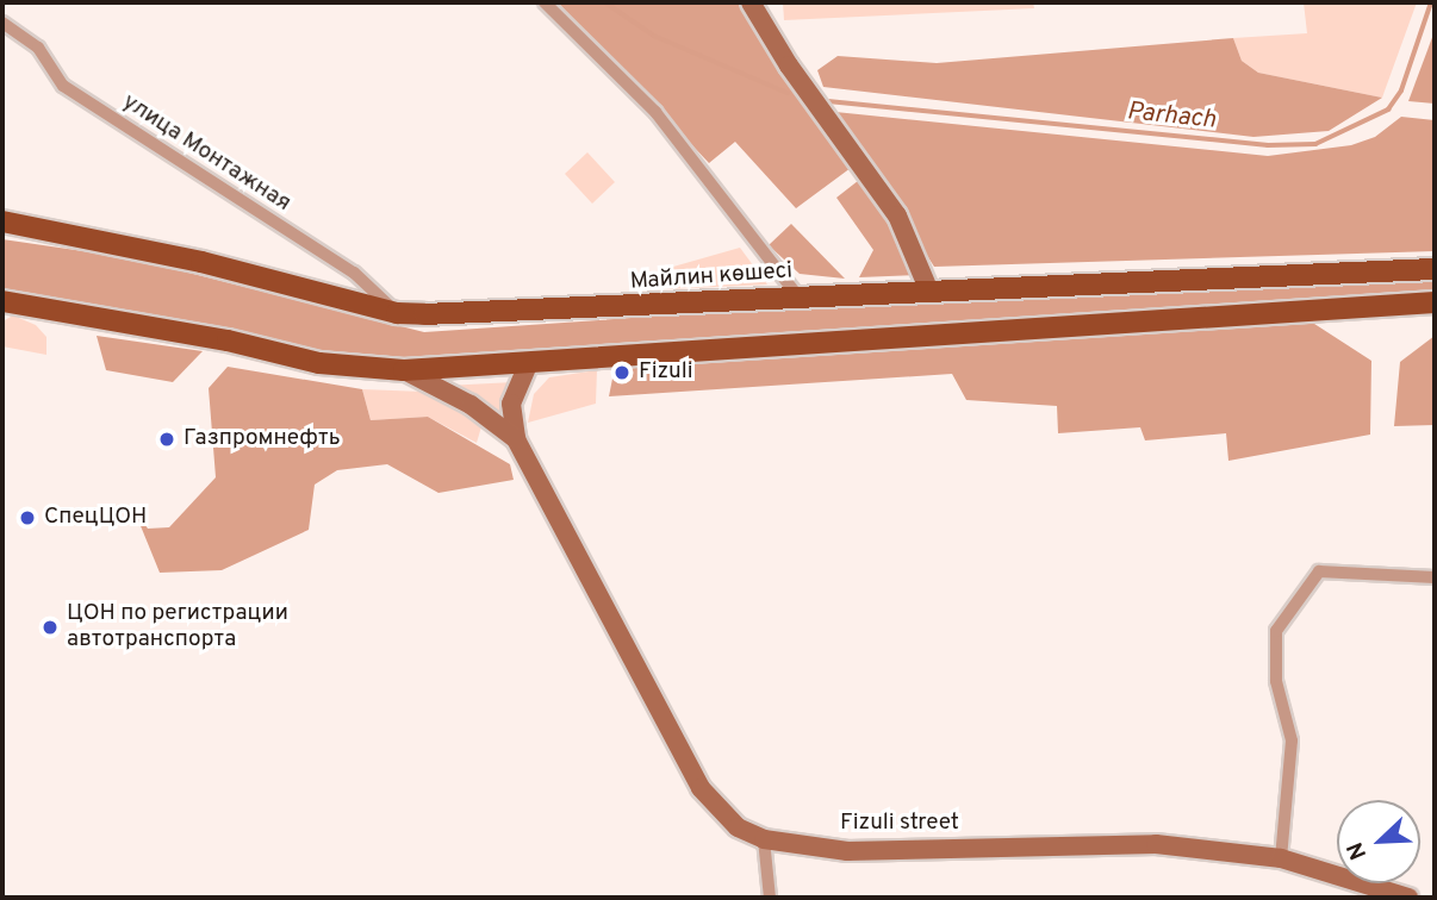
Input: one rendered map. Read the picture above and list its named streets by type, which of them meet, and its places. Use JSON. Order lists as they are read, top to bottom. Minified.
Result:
{"streets":{"main road":["Майлин көшесі"],"street":["улица Монтажная","Fizuli street"]},"crossings":[["улица Монтажная","Майлин көшесі"]],"water":["Parhach"],"places":["Fizuli","Газпромнефть","СпецЦОН","ЦОН по регистрации автотранспорта"],"north":"bottom left"}
